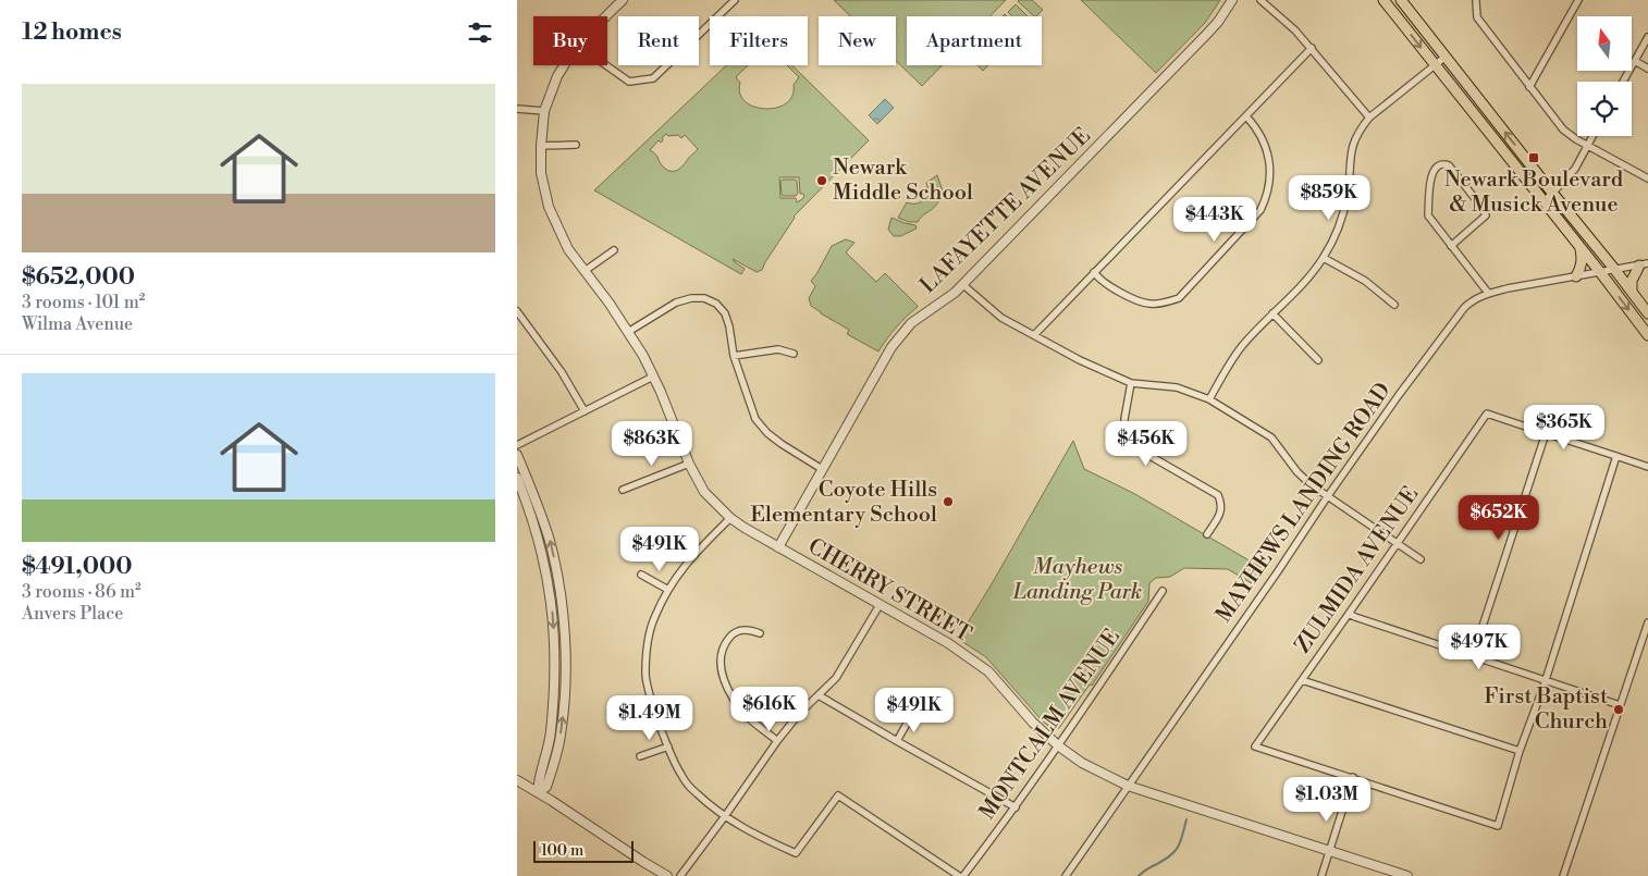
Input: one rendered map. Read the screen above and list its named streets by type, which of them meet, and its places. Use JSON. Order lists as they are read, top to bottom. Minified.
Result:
{"streets":{"street":["LAFAYETTE AVENUE","MAYHEWS LANDING ROAD","ZULMIDA AVENUE","CHERRY STREET","MONTCALM AVENUE"]},"crossings":[["LAFAYETTE AVENUE","CHERRY STREET"],["MAYHEWS LANDING ROAD","CHERRY STREET"],["CHERRY STREET","MONTCALM AVENUE"]],"parks":["Mayhews Landing Park"],"places":{"transit":["Newark Boulevard & Musick Avenue"],"other":["Newark Middle School","Coyote Hills Elementary School","First Baptist Church"]},"scale_bar":"100 m","north":"top","page":{"heading":"12 homes","chip":["Buy","Rent","Filters","New","Apartment"],"list":[{"name":"$652,000","note":"3 rooms · 101 m² · Wilma Avenue"},{"name":"$491,000","note":"3 rooms · 86 m² · Anvers Place"}],"price":["$859K","$443K","$365K","$863K","$456K","$652K","$491K","$497K","$616K","$491K","$1.49M","$1.03M"],"scale":"100 m"}}
